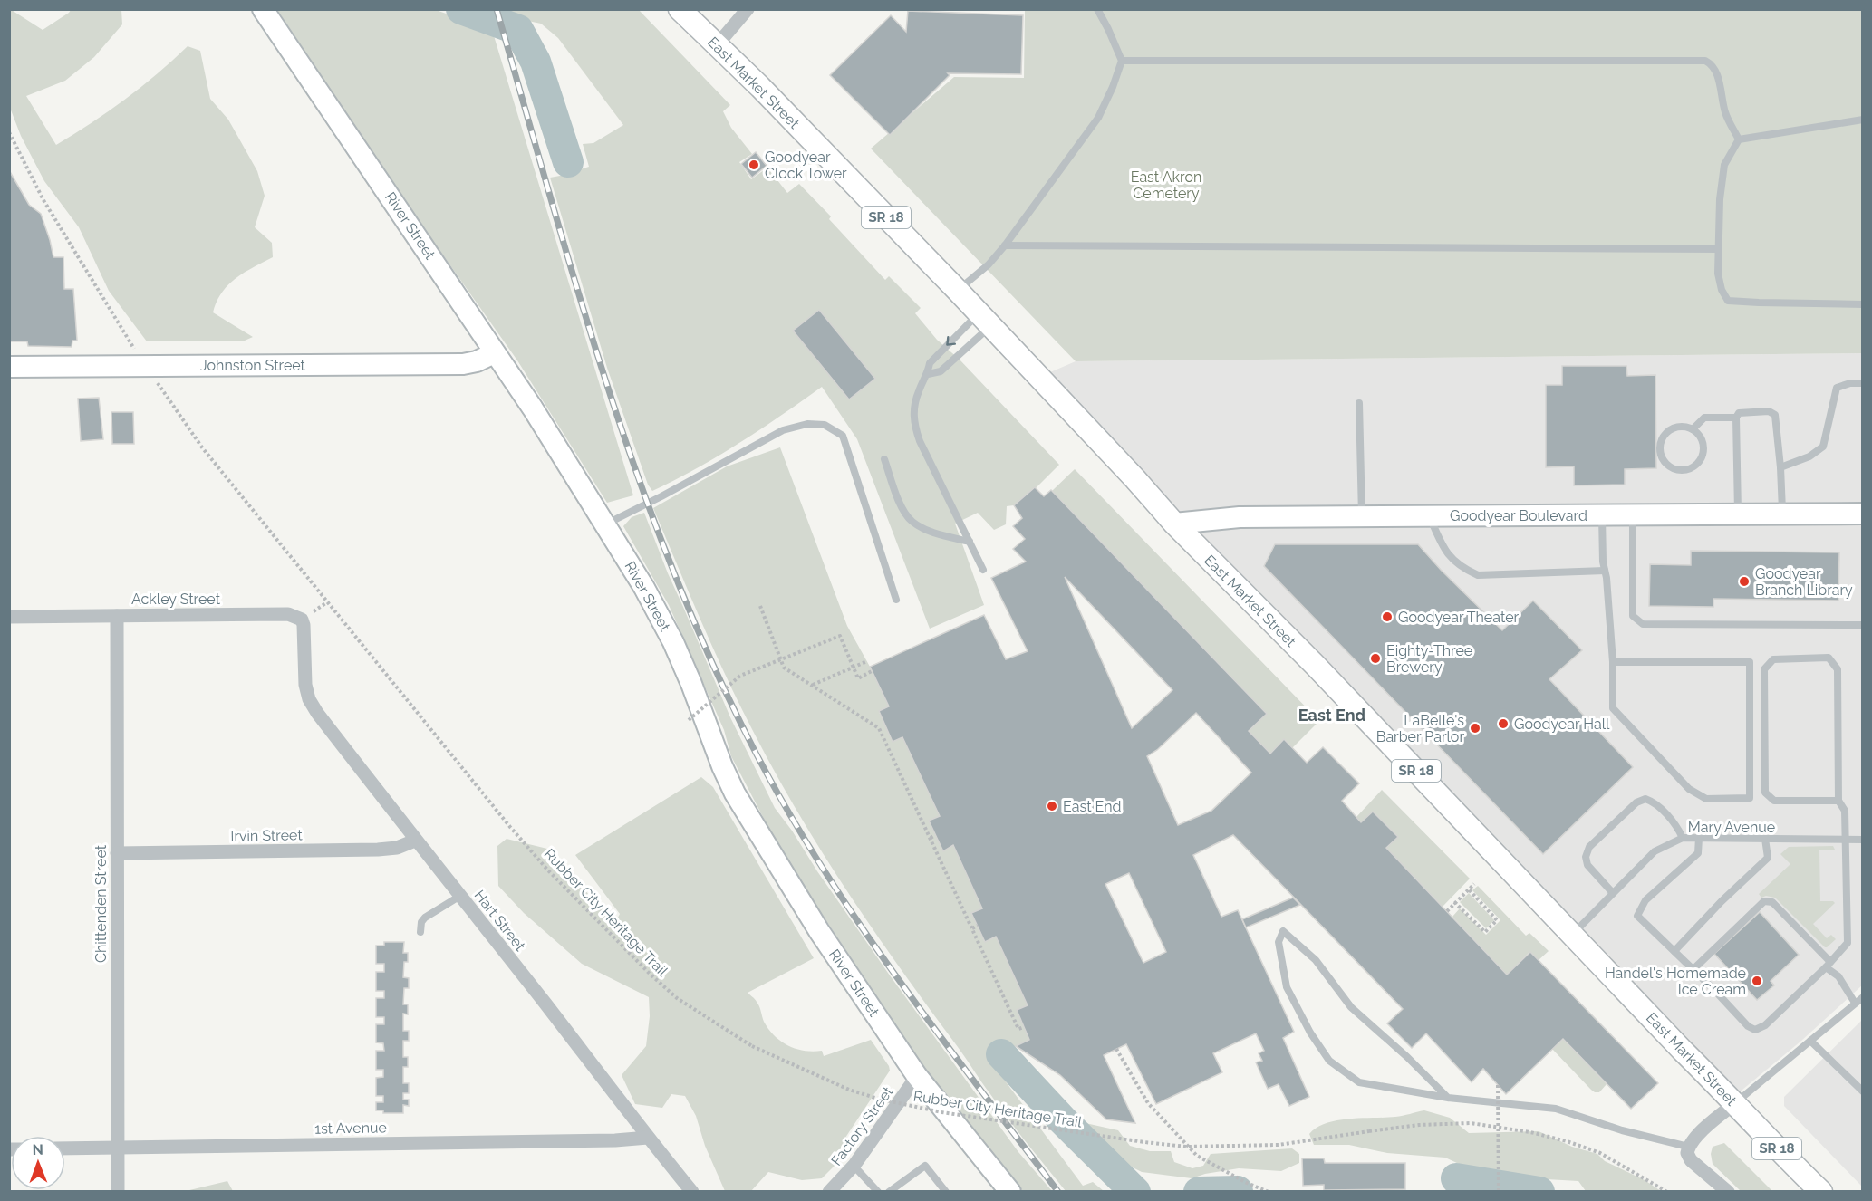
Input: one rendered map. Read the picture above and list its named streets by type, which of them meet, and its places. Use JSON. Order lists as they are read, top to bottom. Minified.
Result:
{"streets":{"main road":["East Market Street","SR 18"],"street":["River Street","Johnston Street","Goodyear Boulevard","Ackley Street","Irvin Street","Chittenden Street","Hart Street","Factory Street","1st Avenue"],"lane":["Mary Avenue"],"path":["Rubber City Heritage Trail"]},"crossings":[["East Market Street","Goodyear Boulevard"],["East Market Street","Mary Avenue"],["River Street","Johnston Street"],["River Street","Factory Street"],["Ackley Street","Chittenden Street"],["Ackley Street","Hart Street"],["Irvin Street","Chittenden Street"],["Irvin Street","Hart Street"],["Chittenden Street","1st Avenue"],["Hart Street","1st Avenue"]],"districts":["East End"],"parks":["East Akron Cemetery"],"places":["Goodyear Clock Tower","Goodyear Branch Library","Goodyear Theater","Eighty-Three Brewery","Goodyear Hall","LaBelle's Barber Parlor","East End","Handel's Homemade Ice Cream"],"north":"top"}
